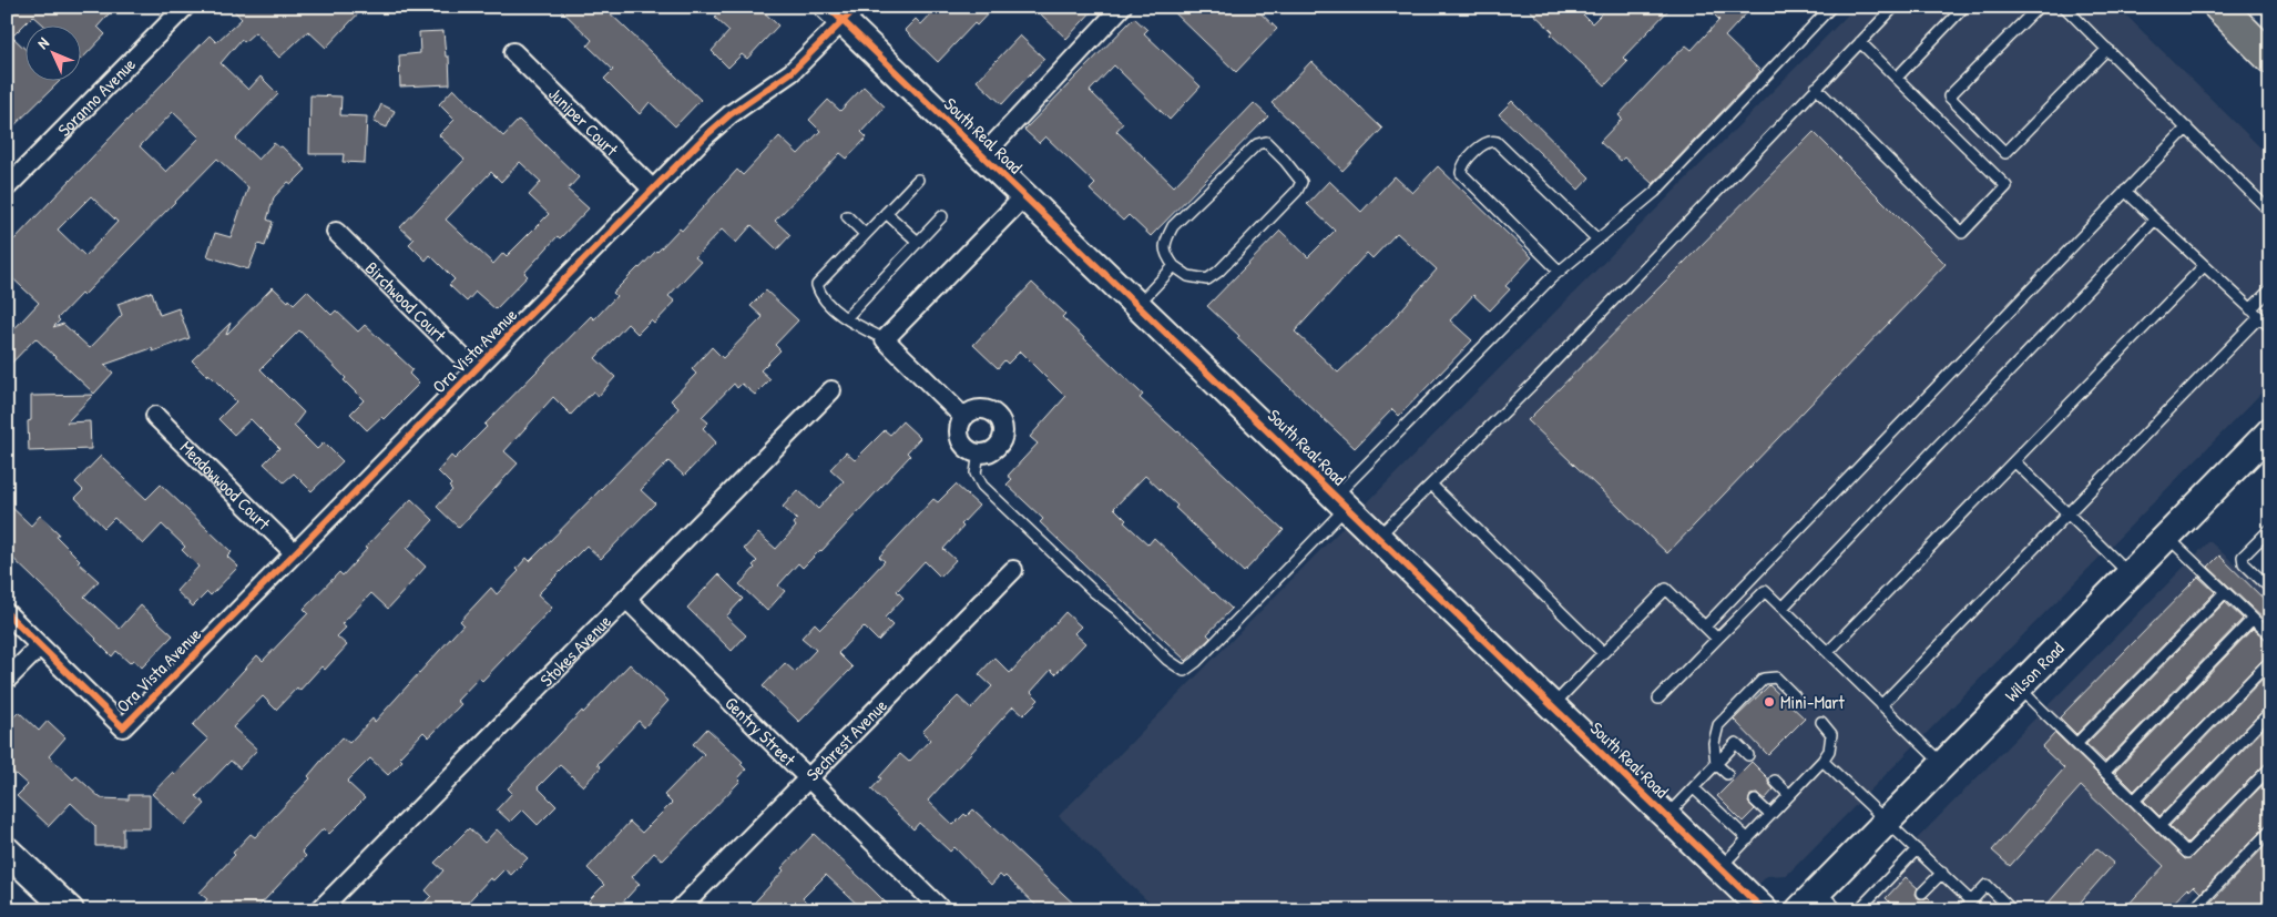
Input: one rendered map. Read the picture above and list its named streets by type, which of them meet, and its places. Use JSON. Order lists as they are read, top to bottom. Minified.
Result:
{"streets":{"street":["Soranno Avenue","Juniper Court","South Real Road","Birchwood Court","Ora Vista Avenue","Meadowwood Court","Stokes Avenue","Wilson Road","Gentry Street","Sechrest Avenue"]},"crossings":[["Juniper Court","Ora Vista Avenue"],["South Real Road","Ora Vista Avenue"],["Birchwood Court","Ora Vista Avenue"],["Ora Vista Avenue","Meadowwood Court"],["Stokes Avenue","Gentry Street"],["Gentry Street","Sechrest Avenue"]],"places":["Mini-Mart"],"north":"top left"}
